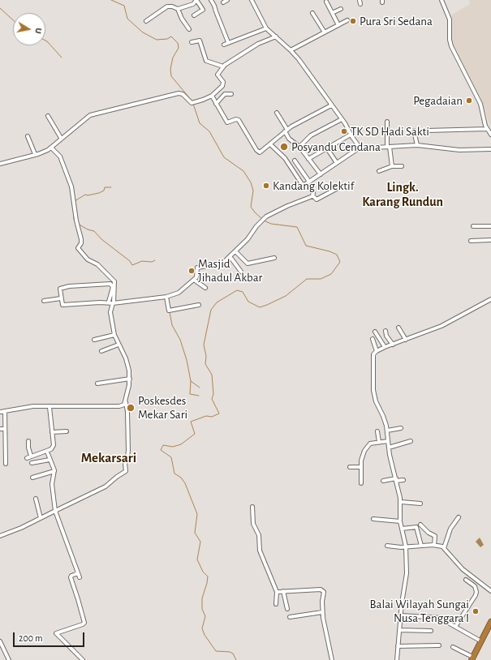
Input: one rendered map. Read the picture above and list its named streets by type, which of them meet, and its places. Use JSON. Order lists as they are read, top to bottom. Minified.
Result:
{"districts":["Lingk. Karang Rundun","Mekarsari"],"places":["Pura Sri Sedana","Pegadaian","TK SD Hadi Sakti","Posyandu Cendana","Kandang Kolektif","Masjid Jihadul Akbar","Poskesdes Mekar Sari","Balai Wilayah Sungai Nusa Tenggara I"],"scale_bar":"200 m","north":"right"}
